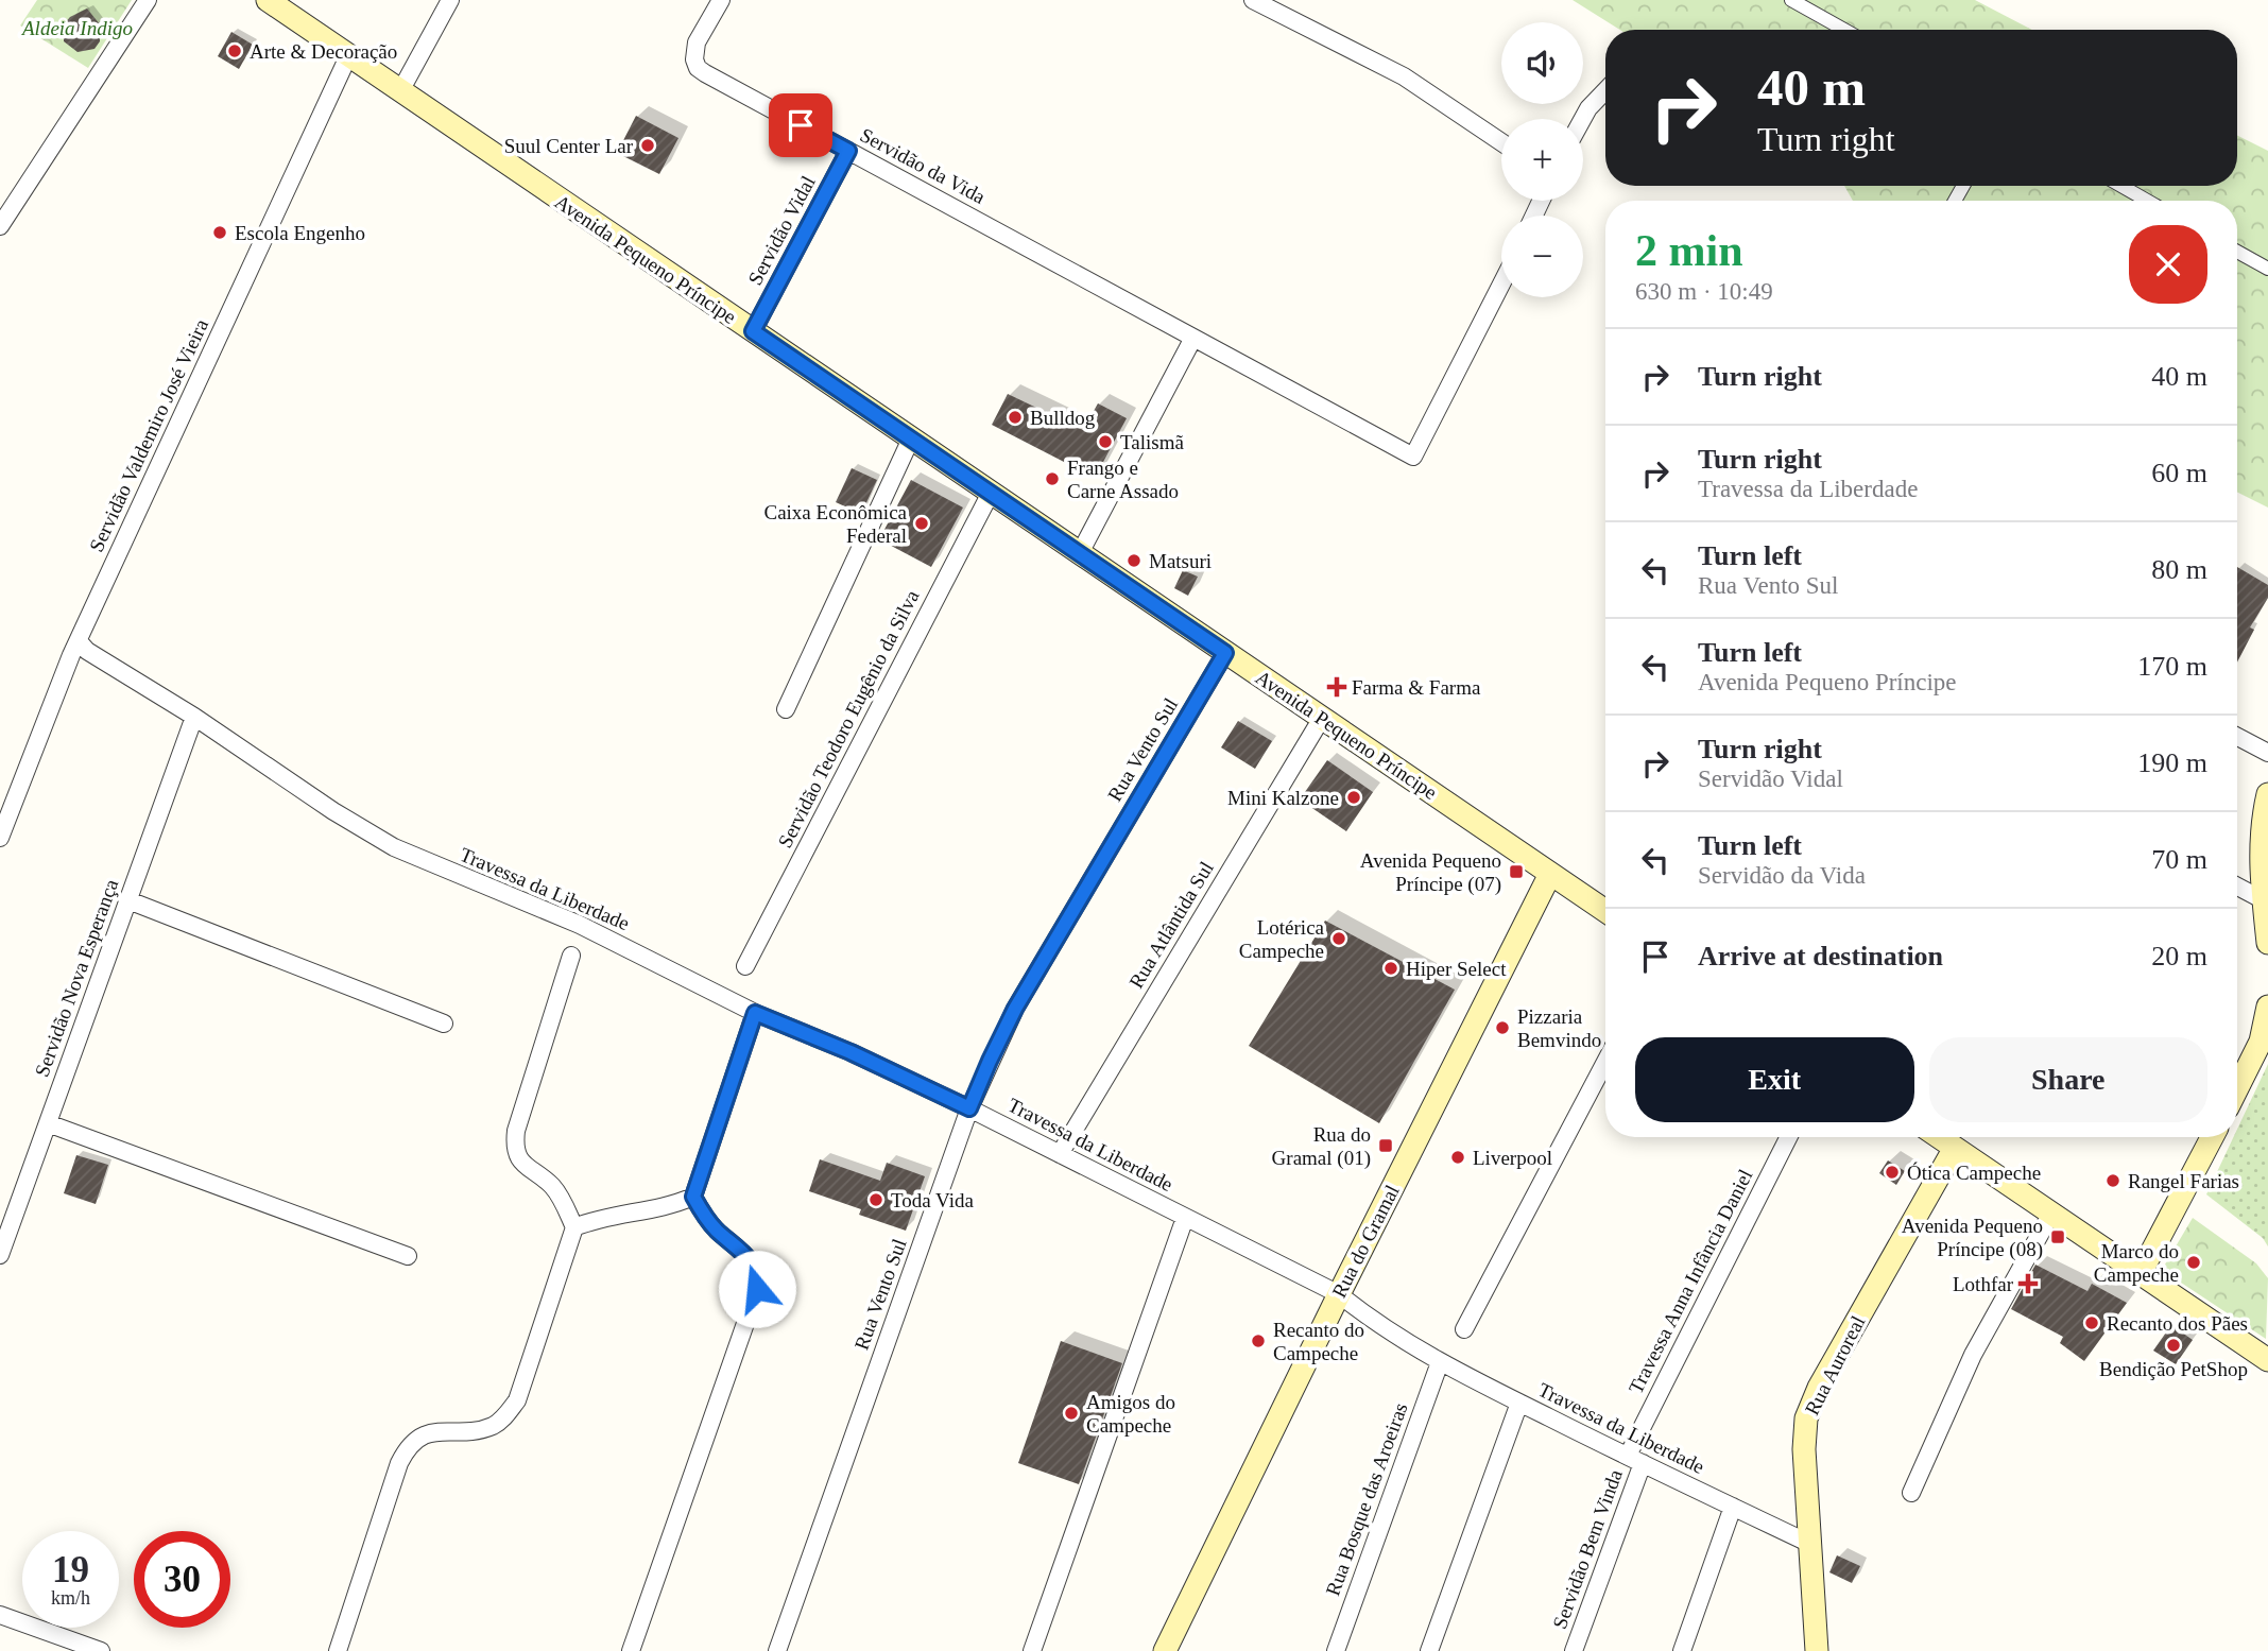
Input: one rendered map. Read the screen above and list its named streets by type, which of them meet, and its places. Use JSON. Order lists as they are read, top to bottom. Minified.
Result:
{"streets":{"main road":["Avenida Pequeno Príncipe","Rua do Gramal","Rua Auroreal"],"street":["Servidão da Vida","Servidão Vidal","Servidão Valdemiro José Vieira","Servidão Teodoro Eugênio da Silva","Rua Vento Sul","Travessa da Liberdade","Rua Atlântida Sul","Servidão Nova Esperança","Travessa Anna Infância Daniel","Rua Bosque das Aroeiras","Servidão Bem Vinda"]},"crossings":[["Servidão da Vida","Servidão Vidal"],["Servidão Vidal","Avenida Pequeno Príncipe"],["Avenida Pequeno Príncipe","Servidão Valdemiro José Vieira"],["Avenida Pequeno Príncipe","Servidão Teodoro Eugênio da Silva"],["Avenida Pequeno Príncipe","Rua Vento Sul"],["Avenida Pequeno Príncipe","Rua Atlântida Sul"],["Avenida Pequeno Príncipe","Rua do Gramal"],["Servidão Valdemiro José Vieira","Travessa da Liberdade"],["Rua Vento Sul","Travessa da Liberdade"],["Travessa da Liberdade","Rua Atlântida Sul"],["Travessa da Liberdade","Servidão Nova Esperança"],["Travessa da Liberdade","Rua do Gramal"],["Travessa da Liberdade","Travessa Anna Infância Daniel"],["Travessa da Liberdade","Rua Auroreal"],["Travessa da Liberdade","Rua Bosque das Aroeiras"],["Travessa da Liberdade","Servidão Bem Vinda"],["Travessa Anna Infância Daniel","Servidão Bem Vinda"]],"parks":["Aldeia Indigo"],"places":{"other":["Arte & Decoração","Suul Center Lar","Escola Engenho","Bulldog","Talismã","Frango e Carne Assado","Caixa Econômica Federal","Matsuri","Mini Kalzone","Lotérica Campeche","Hiper Select","Pizzaria Bemvindo","Liverpool","Ótica Campeche","Rangel Farias","Toda Vida","Marco do Campeche","Recanto dos Pães","Recanto do Campeche","Bendição PetShop","Amigos do Campeche"],"health":["Farma & Farma","Lothfar"],"transit":["Avenida Pequeno Príncipe (07)","Rua do Gramal (01)","Avenida Pequeno Príncipe (08)"]},"page":{"map_buttons":["+","−"],"turn":["40 m","Turn right"],"heading":["2 min","630 m · 10:49"],"list":[{"name":"Turn right","value":"40 m"},{"name":"Turn right","note":"Travessa da Liberdade","value":"60 m"},{"name":"Turn left","note":"Rua Vento Sul","value":"80 m"},{"name":"Turn left","note":"Avenida Pequeno Príncipe","value":"170 m"},{"name":"Turn right","note":"Servidão Vidal","value":"190 m"},{"name":"Turn left","note":"Servidão da Vida","value":"70 m"},{"name":"Arrive at destination","value":"20 m"}],"buttons":["Exit","Share"],"speed":"19 km/h","limit":"30"}}
